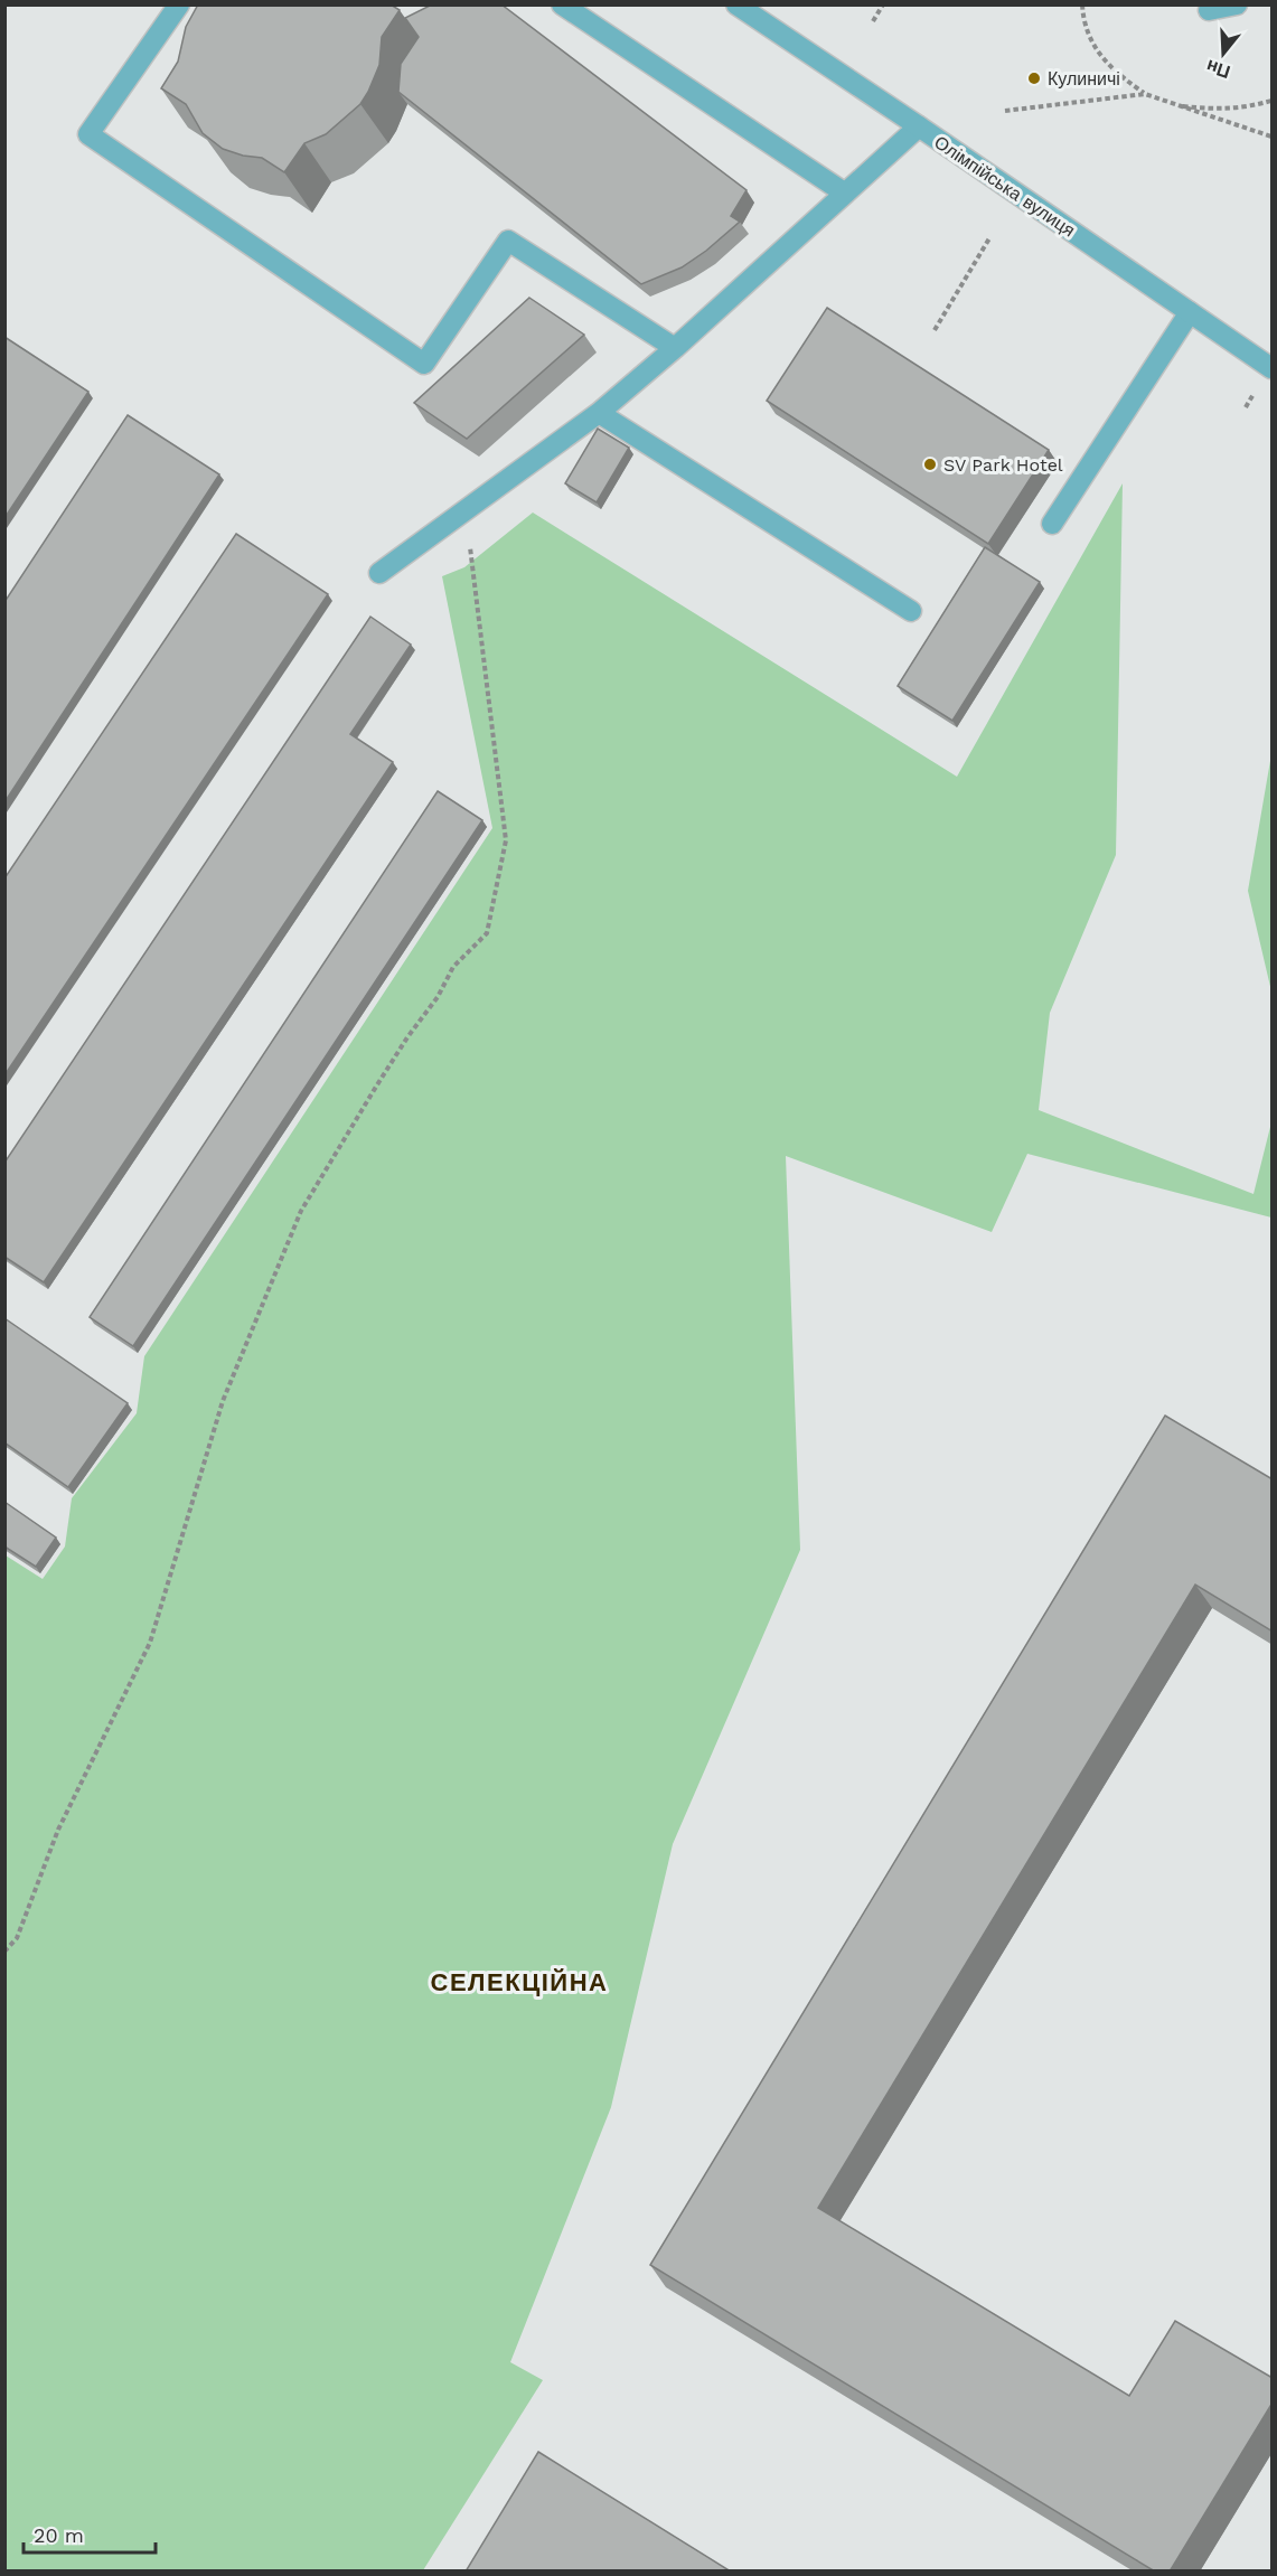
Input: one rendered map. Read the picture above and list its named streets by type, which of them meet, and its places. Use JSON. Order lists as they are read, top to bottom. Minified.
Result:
{"streets":{"street":["Олімпійська вулиця"]},"districts":["СЕЛЕКЦІЙНА"],"places":["Кулиничі","SV Park Hotel"],"scale_bar":"20 m","north":"bottom"}
